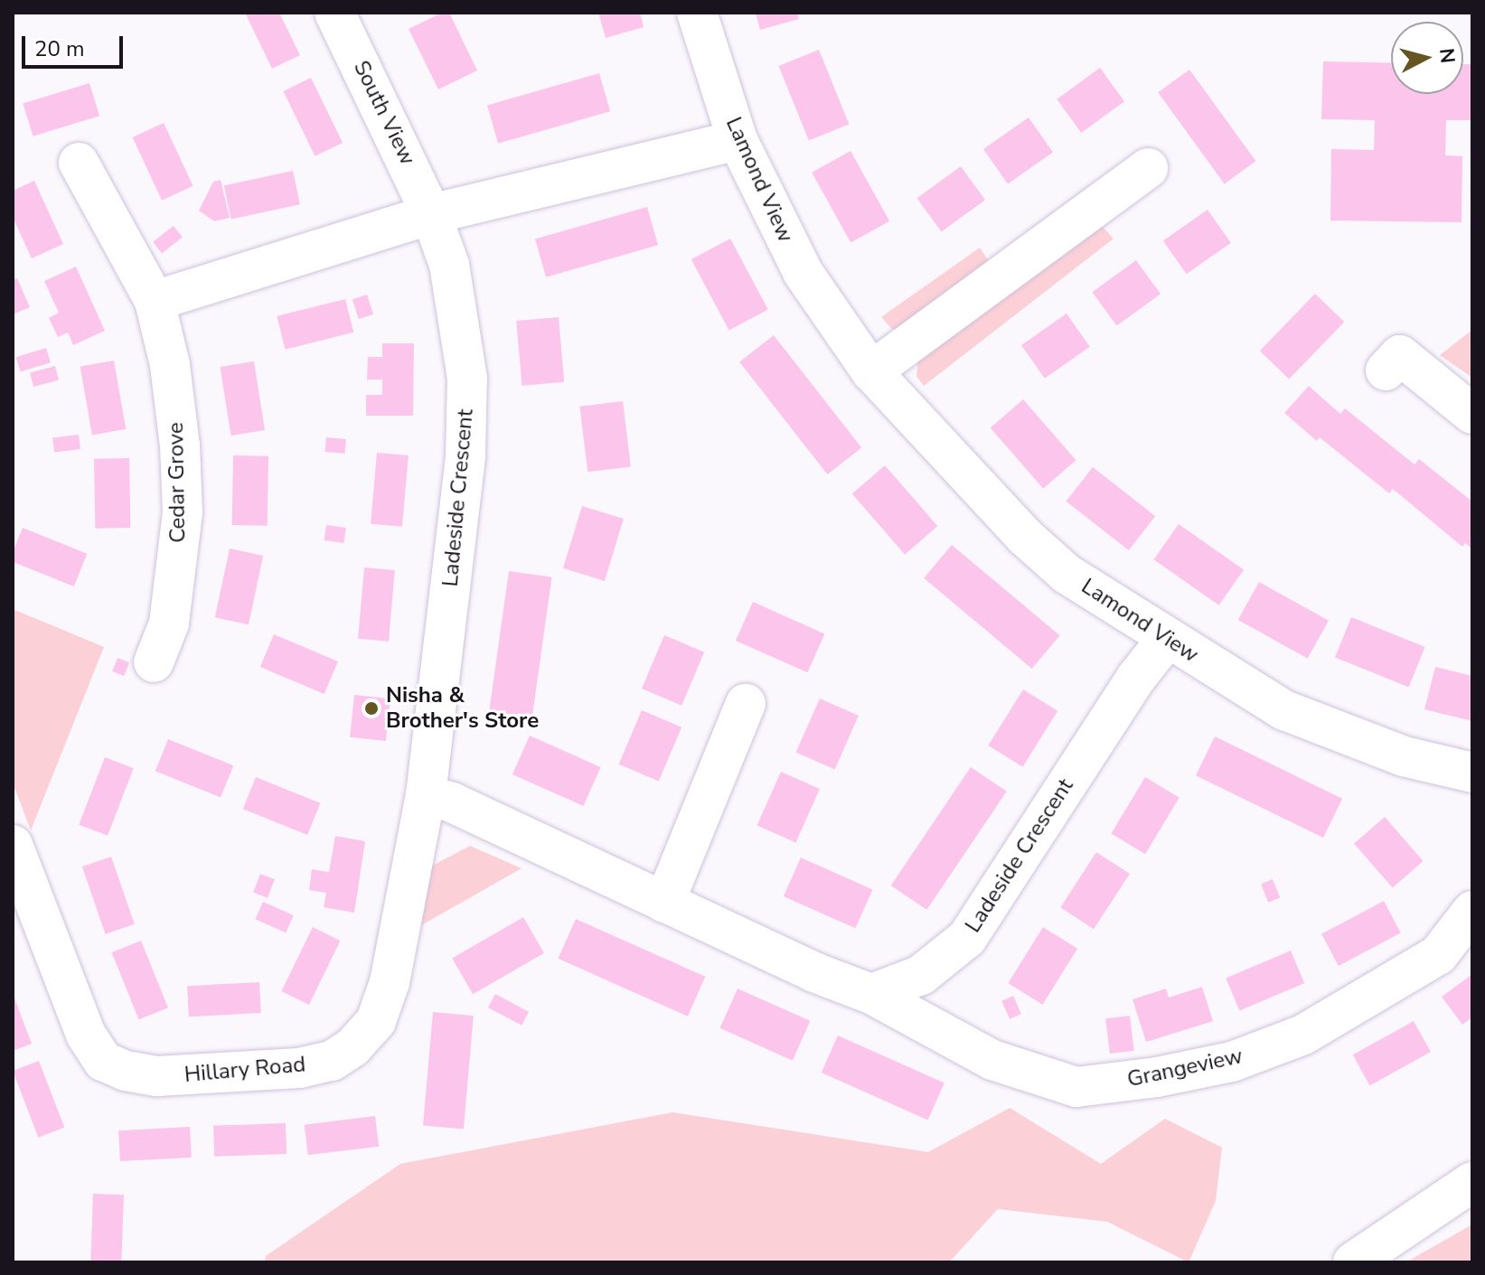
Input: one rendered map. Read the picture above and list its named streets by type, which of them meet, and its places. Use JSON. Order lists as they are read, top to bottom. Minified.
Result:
{"streets":{"street":["South View","Lamond View","Cedar Grove","Ladeside Crescent","Grangeview","Hillary Road"]},"crossings":[["South View","Ladeside Crescent"],["Lamond View","Ladeside Crescent"],["Ladeside Crescent","Grangeview"],["Ladeside Crescent","Hillary Road"]],"places":["Nisha & Brother's Store"],"scale_bar":"20 m","north":"right"}
